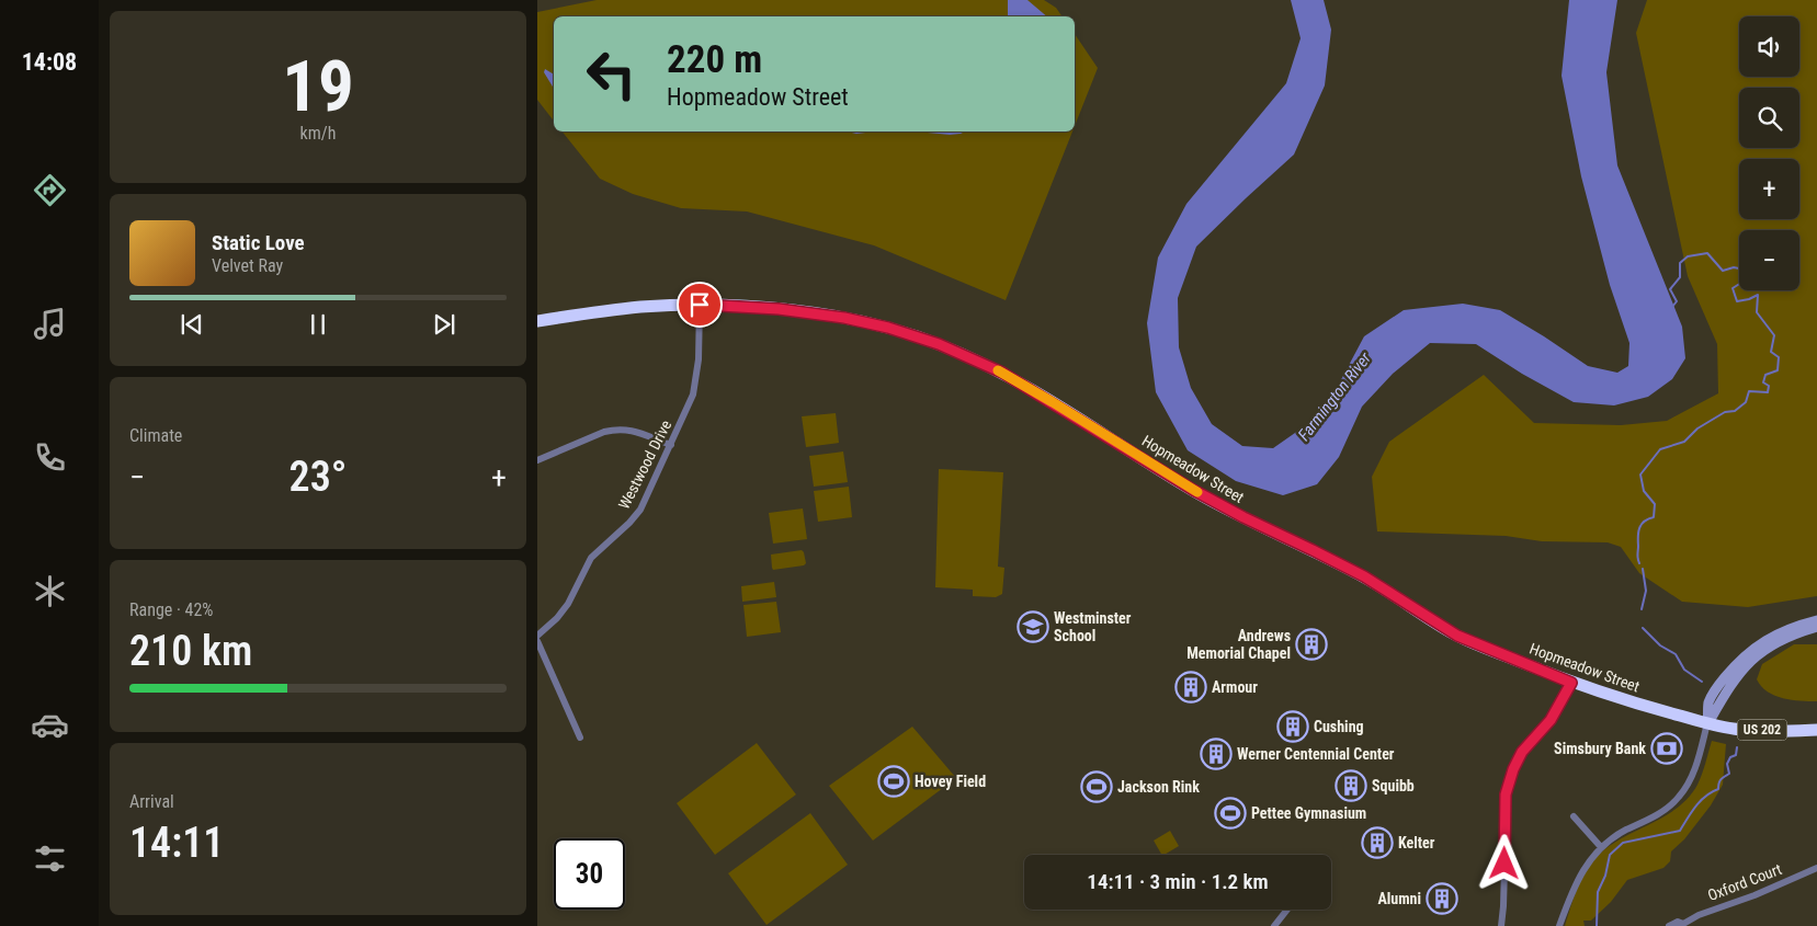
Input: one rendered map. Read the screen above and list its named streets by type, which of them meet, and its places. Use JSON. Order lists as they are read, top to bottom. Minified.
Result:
{"streets":{"highway":["Hopmeadow Street","US 202"],"street":["Westwood Drive","Oxford Court"]},"crossings":[["Westwood Drive","Hopmeadow Street"]],"water":["Farmington River"],"places":{"school or university":["Westminster School"],"building":["Andrews Memorial Chapel","Armour","Cushing","Werner Centennial Center","Squibb","Kelter","Alumni"],"bank":["Simsbury Bank"],"sports":["Hovey Field","Jackson Rink","Pettee Gymnasium"]},"page":{"tabs":"14:08","tile":[["19","km/h"],"Climate",["Range · 42%","210 km"],["Arrival","14:11"]],"map_buttons":["+","−"],"turn":["220 m","Hopmeadow Street"],"song":["Static Love","Velvet Ray"],"heat":["−","23°","+"],"limit":"30","trip":"14:11 · 3 min · 1.2 km"}}
